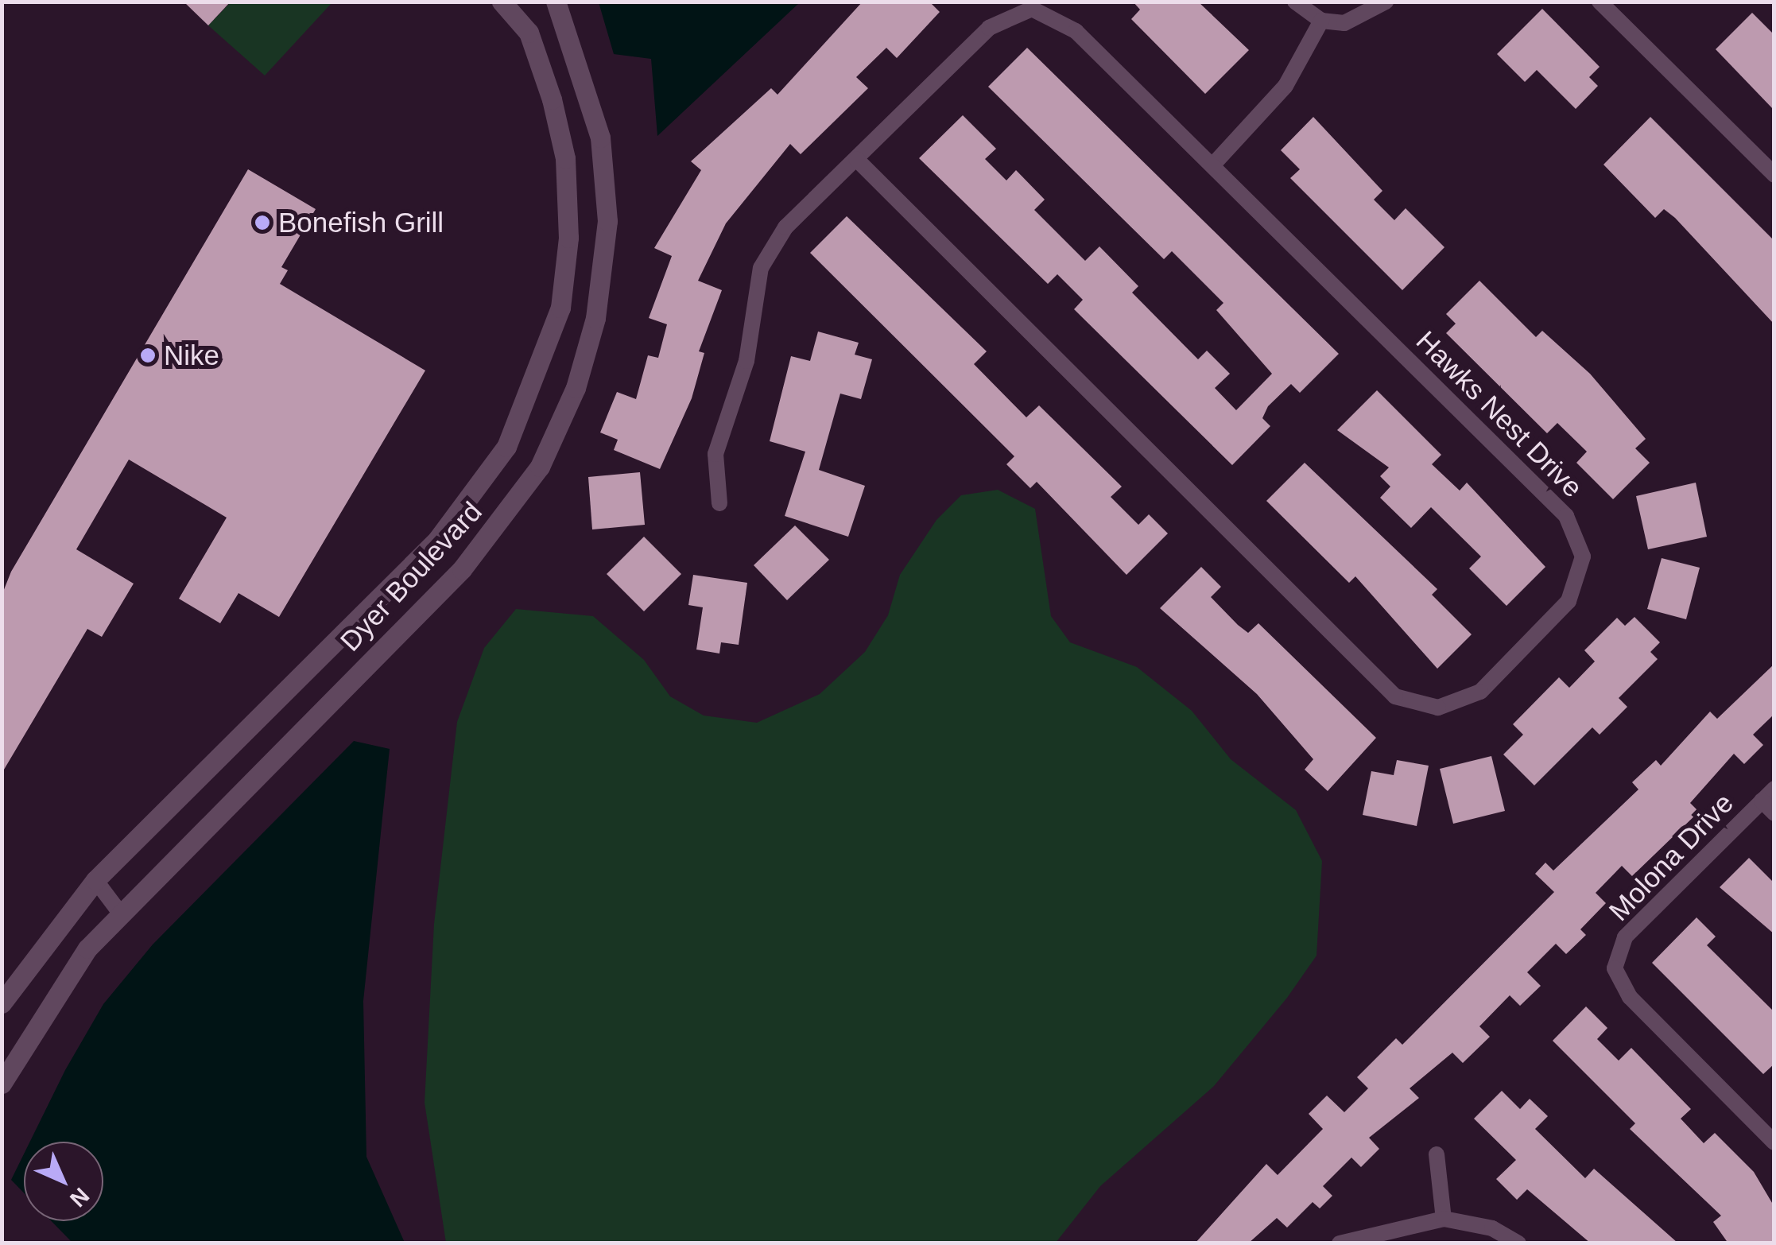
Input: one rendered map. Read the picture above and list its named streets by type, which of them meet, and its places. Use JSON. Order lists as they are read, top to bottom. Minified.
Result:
{"streets":{"street":["Hawks Nest Drive","Dyer Boulevard","Molona Drive"]},"places":["Bonefish Grill","Nike"],"north":"bottom right"}
